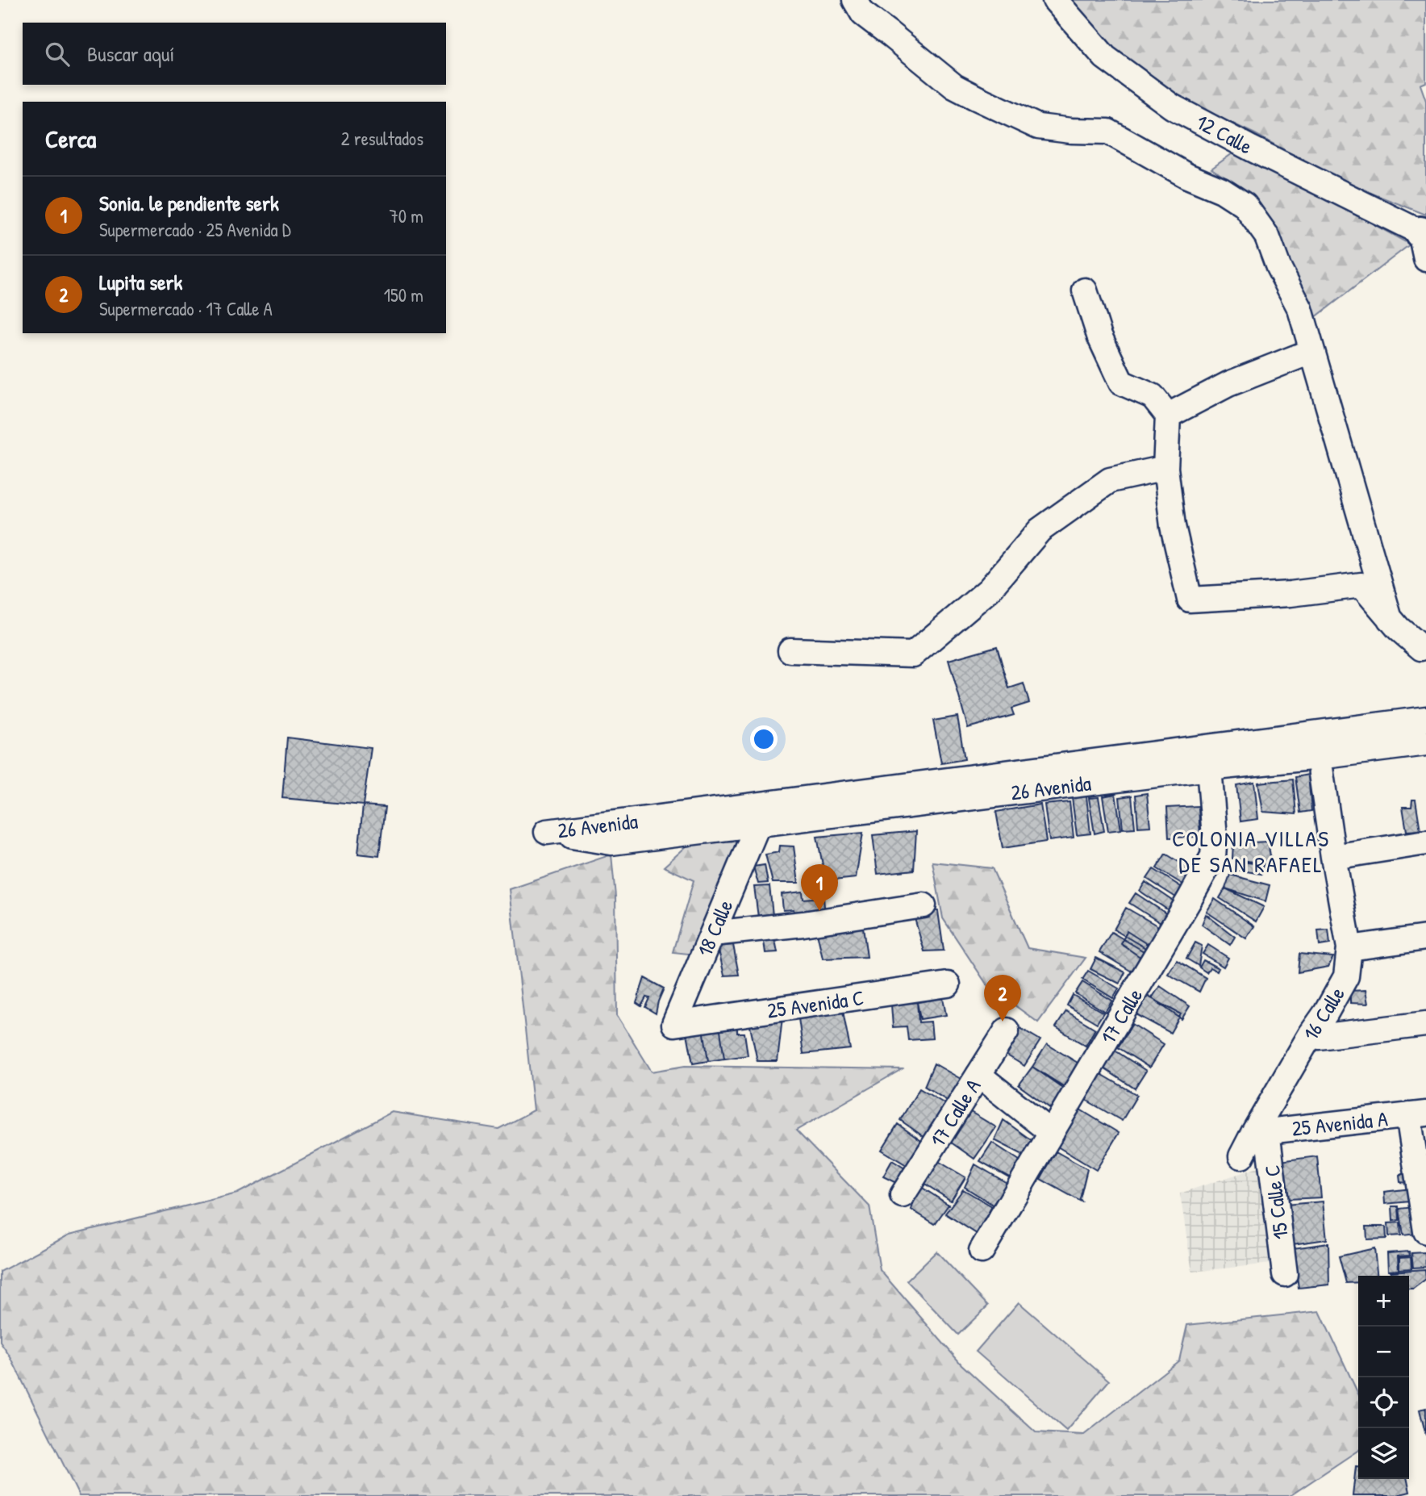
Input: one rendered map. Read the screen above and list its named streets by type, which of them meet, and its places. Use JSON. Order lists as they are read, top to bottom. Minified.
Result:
{"streets":{"street":["12 Calle","26 Avenida","18 Calle","25 Avenida C","16 Calle","17 Calle","17 Calle A","25 Avenida A","15 Calle C"]},"crossings":[["26 Avenida","18 Calle"],["26 Avenida","16 Calle"],["26 Avenida","17 Calle"],["18 Calle","25 Avenida C"],["16 Calle","25 Avenida A"],["16 Calle","15 Calle C"],["25 Avenida A","15 Calle C"]],"districts":["COLONIA VILLAS DE SAN RAFAEL"],"page":{"search":"Buscar aquí","heading":["Cerca","2 resultados"],"list":[{"mark":"1","name":"Sonia. le pendiente serk","note":"Supermercado · 25 Avenida D","value":"70 m"},{"mark":"2","name":"Lupita serk","note":"Supermercado · 17 Calle A","value":"150 m"}],"pins":["1","2"],"map_buttons":["+","−"]}}
